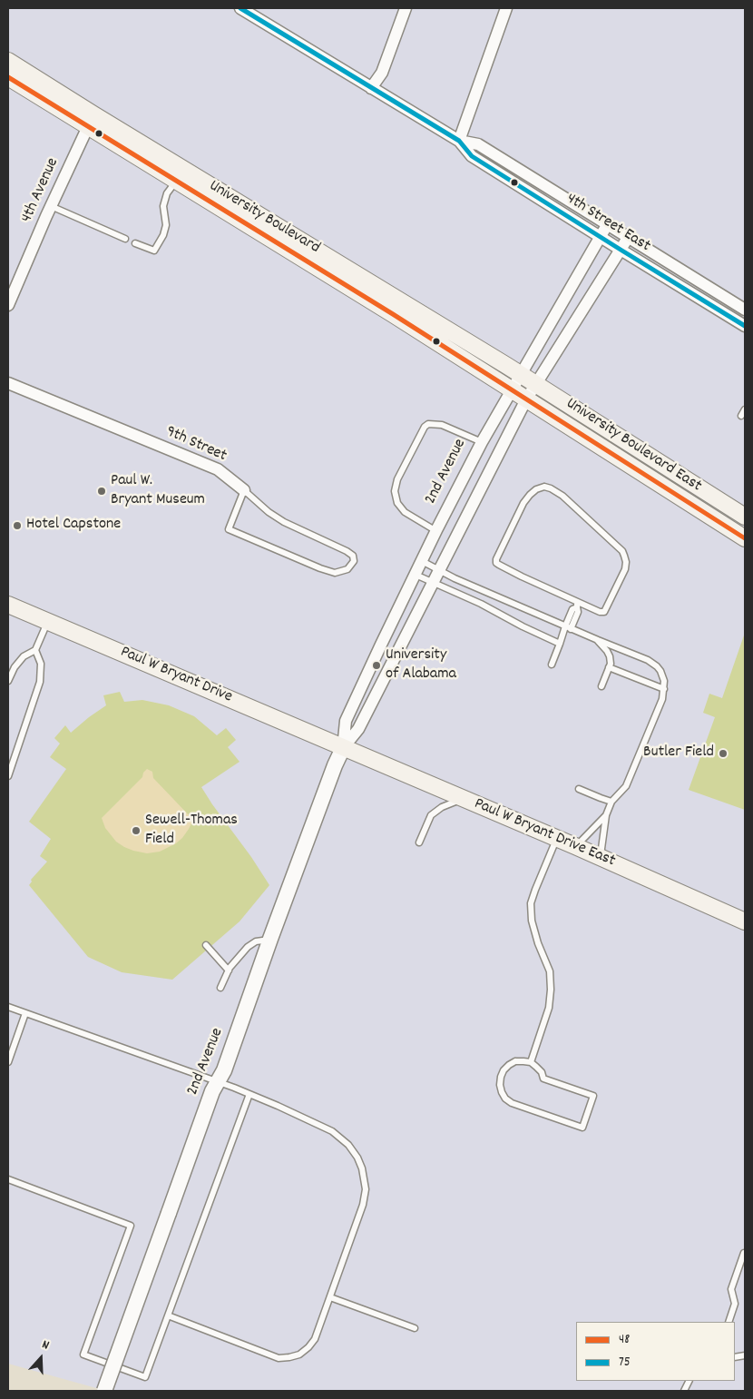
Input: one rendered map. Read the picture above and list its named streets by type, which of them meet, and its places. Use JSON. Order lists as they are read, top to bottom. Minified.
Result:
{"streets":{"main road":["University Boulevard","University Boulevard East","Paul W Bryant Drive","Paul W Bryant Drive East"],"street":["4th Avenue","4th Street East","9th Street","2nd Avenue"]},"crossings":[["4th Avenue","University Boulevard"],["University Boulevard","University Boulevard East"],["University Boulevard","2nd Avenue"],["4th Street East","2nd Avenue"],["University Boulevard East","2nd Avenue"],["2nd Avenue","Paul W Bryant Drive"],["2nd Avenue","Paul W Bryant Drive East"],["Paul W Bryant Drive","Paul W Bryant Drive East"]],"places":["Paul W. Bryant Museum","Hotel Capstone","University of Alabama","Butler Field","Sewell-Thomas Field"],"lines":["transit line 75","transit line 48"],"legend":["48","75"],"north":"top"}
